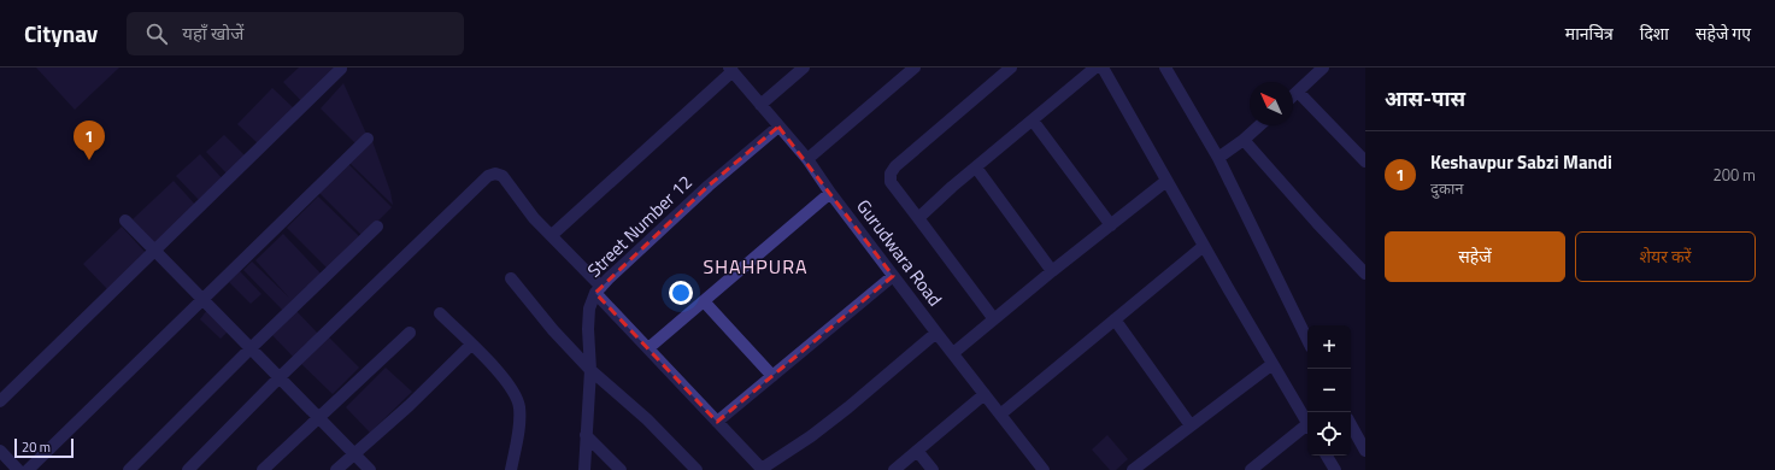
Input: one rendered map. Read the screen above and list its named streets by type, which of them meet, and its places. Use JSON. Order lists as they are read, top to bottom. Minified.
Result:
{"streets":{"street":["Street Number 12","Gurudwara Road"]},"crossings":[["Street Number 12","Gurudwara Road"]],"districts":["SHAHPURA"],"scale_bar":"20 m","north":"top left","page":{"header":"Citynav","search":"यहाँ खोजें","nav":["मानचित्र","दिशा","सहेजे गए"],"heading":"आस-पास","pins":"1","list":[{"mark":"1","name":"Keshavpur Sabzi Mandi","note":"दुकान","value":"200 m"}],"buttons":["सहेजें","शेयर करें"],"map_buttons":["+","−"],"scale":"20 m"}}
